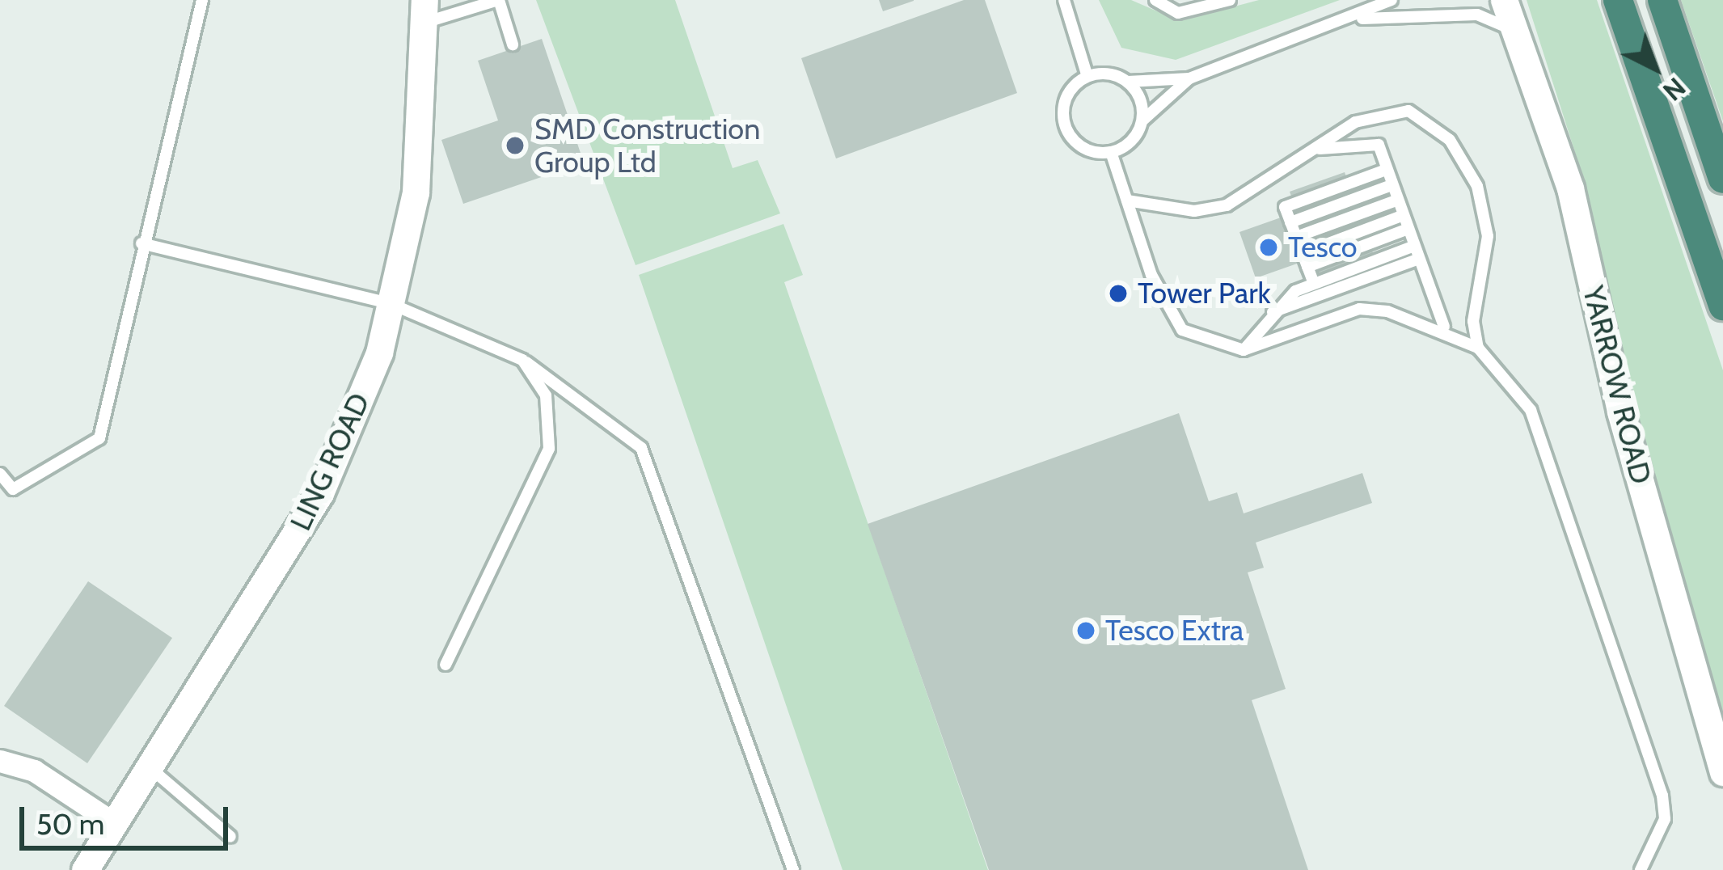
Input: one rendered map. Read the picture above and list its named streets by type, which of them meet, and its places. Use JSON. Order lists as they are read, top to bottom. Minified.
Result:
{"streets":{"street":["YARROW ROAD","LING ROAD"]},"places":["SMD Construction Group Ltd","Tesco","Tower Park","Tesco Extra"],"scale_bar":"50 m","north":"bottom right"}
